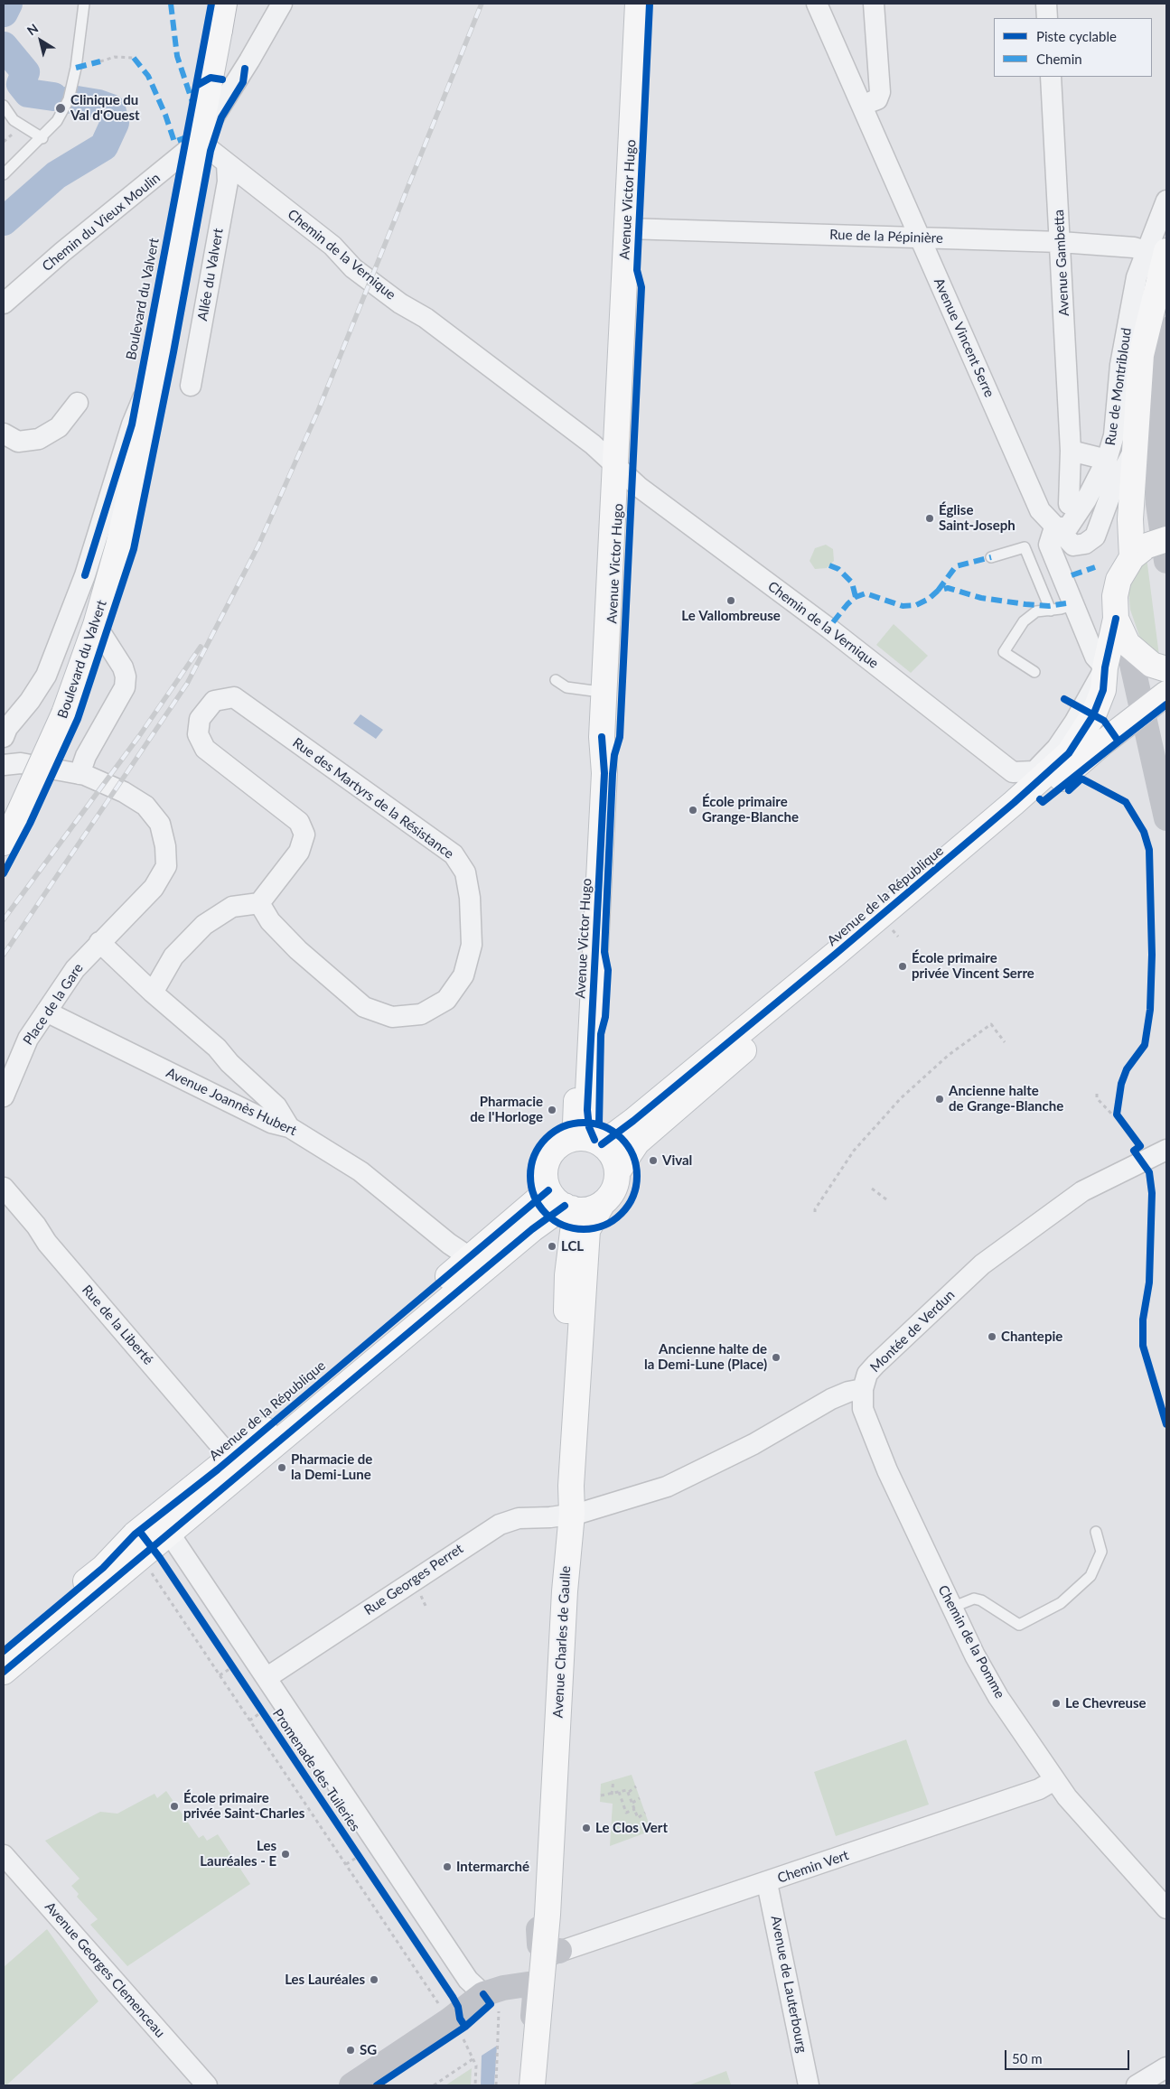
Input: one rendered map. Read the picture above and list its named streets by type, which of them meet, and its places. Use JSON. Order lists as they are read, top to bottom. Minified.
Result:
{"streets":{"main road":["Avenue Victor Hugo","Boulevard du Valvert","Avenue de la République","Avenue Charles de Gaulle"],"street":["Chemin du Vieux Moulin","Rue de la Pépinière","Chemin de la Vernique","Avenue Gambetta","Allée du Valvert","Avenue Vincent Serre","Rue de Montribloud","Rue des Martyrs de la Résistance","Place de la Gare","Avenue Joannès Hubert","Rue de la Liberté","Montée de Verdun","Rue Georges Perret","Chemin de la Pomme","Promenade des Tuileries","Chemin Vert","Avenue Georges Clemenceau","Avenue de Lauterbourg"]},"crossings":[["Avenue Victor Hugo","Rue de la Pépinière"],["Avenue Victor Hugo","Chemin de la Vernique"],["Avenue Victor Hugo","Avenue de la République"],["Avenue Victor Hugo","Avenue Charles de Gaulle"],["Chemin du Vieux Moulin","Chemin de la Vernique"],["Chemin du Vieux Moulin","Boulevard du Valvert"],["Rue de la Pépinière","Avenue Gambetta"],["Rue de la Pépinière","Avenue Vincent Serre"],["Rue de la Pépinière","Rue de Montribloud"],["Chemin de la Vernique","Allée du Valvert"],["Chemin de la Vernique","Boulevard du Valvert"],["Chemin de la Vernique","Avenue de la République"],["Avenue Vincent Serre","Rue de Montribloud"],["Avenue de la République","Avenue Joannès Hubert"],["Avenue de la République","Rue de la Liberté"],["Avenue de la République","Avenue Charles de Gaulle"],["Avenue de la République","Promenade des Tuileries"],["Place de la Gare","Avenue Joannès Hubert"],["Montée de Verdun","Chemin de la Pomme"],["Rue Georges Perret","Avenue Charles de Gaulle"],["Rue Georges Perret","Promenade des Tuileries"],["Avenue Charles de Gaulle","Chemin Vert"],["Chemin de la Pomme","Chemin Vert"],["Chemin Vert","Avenue de Lauterbourg"]],"places":["Clinique du Val d'Ouest","Église Saint-Joseph","Le Vallombreuse","École primaire Grange-Blanche","École primaire privée Vincent Serre","Ancienne halte de Grange-Blanche","Pharmacie de l'Horloge","Vival","LCL","Chantepie","Ancienne halte de la Demi-Lune (Place)","Pharmacie de la Demi-Lune","Le Chevreuse","École primaire privée Saint-Charles","Le Clos Vert","Les Lauréales - E","Intermarché","Les Lauréales","SG"],"legend":["Piste cyclable","Chemin"],"scale_bar":"50 m","north":"top left"}
